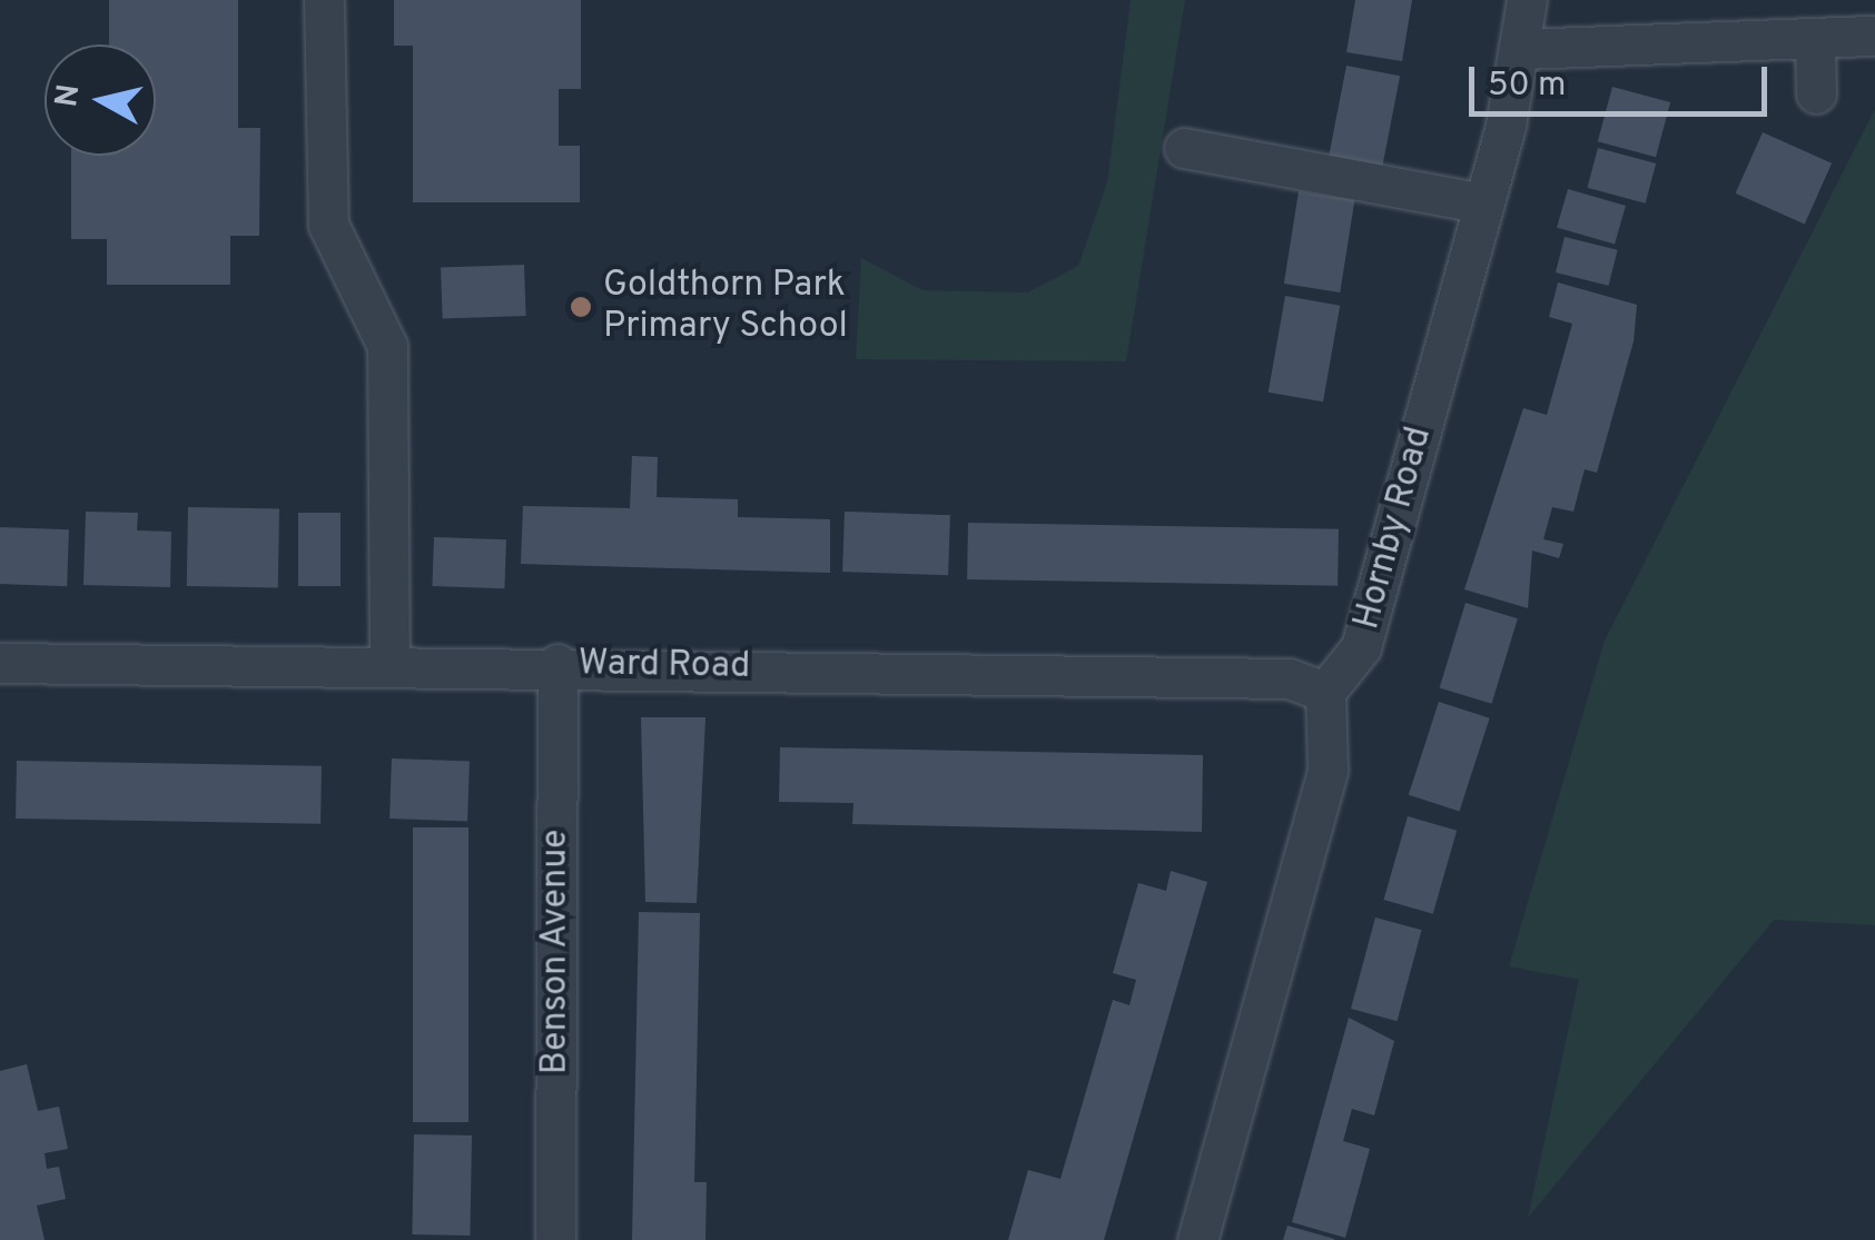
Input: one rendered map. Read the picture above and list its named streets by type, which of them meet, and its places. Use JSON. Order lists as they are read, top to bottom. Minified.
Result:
{"streets":{"street":["Hornby Road","Ward Road","Benson Avenue"]},"crossings":[["Hornby Road","Ward Road"],["Ward Road","Benson Avenue"]],"places":["Goldthorn Park Primary School"],"scale_bar":"50 m","north":"left"}
